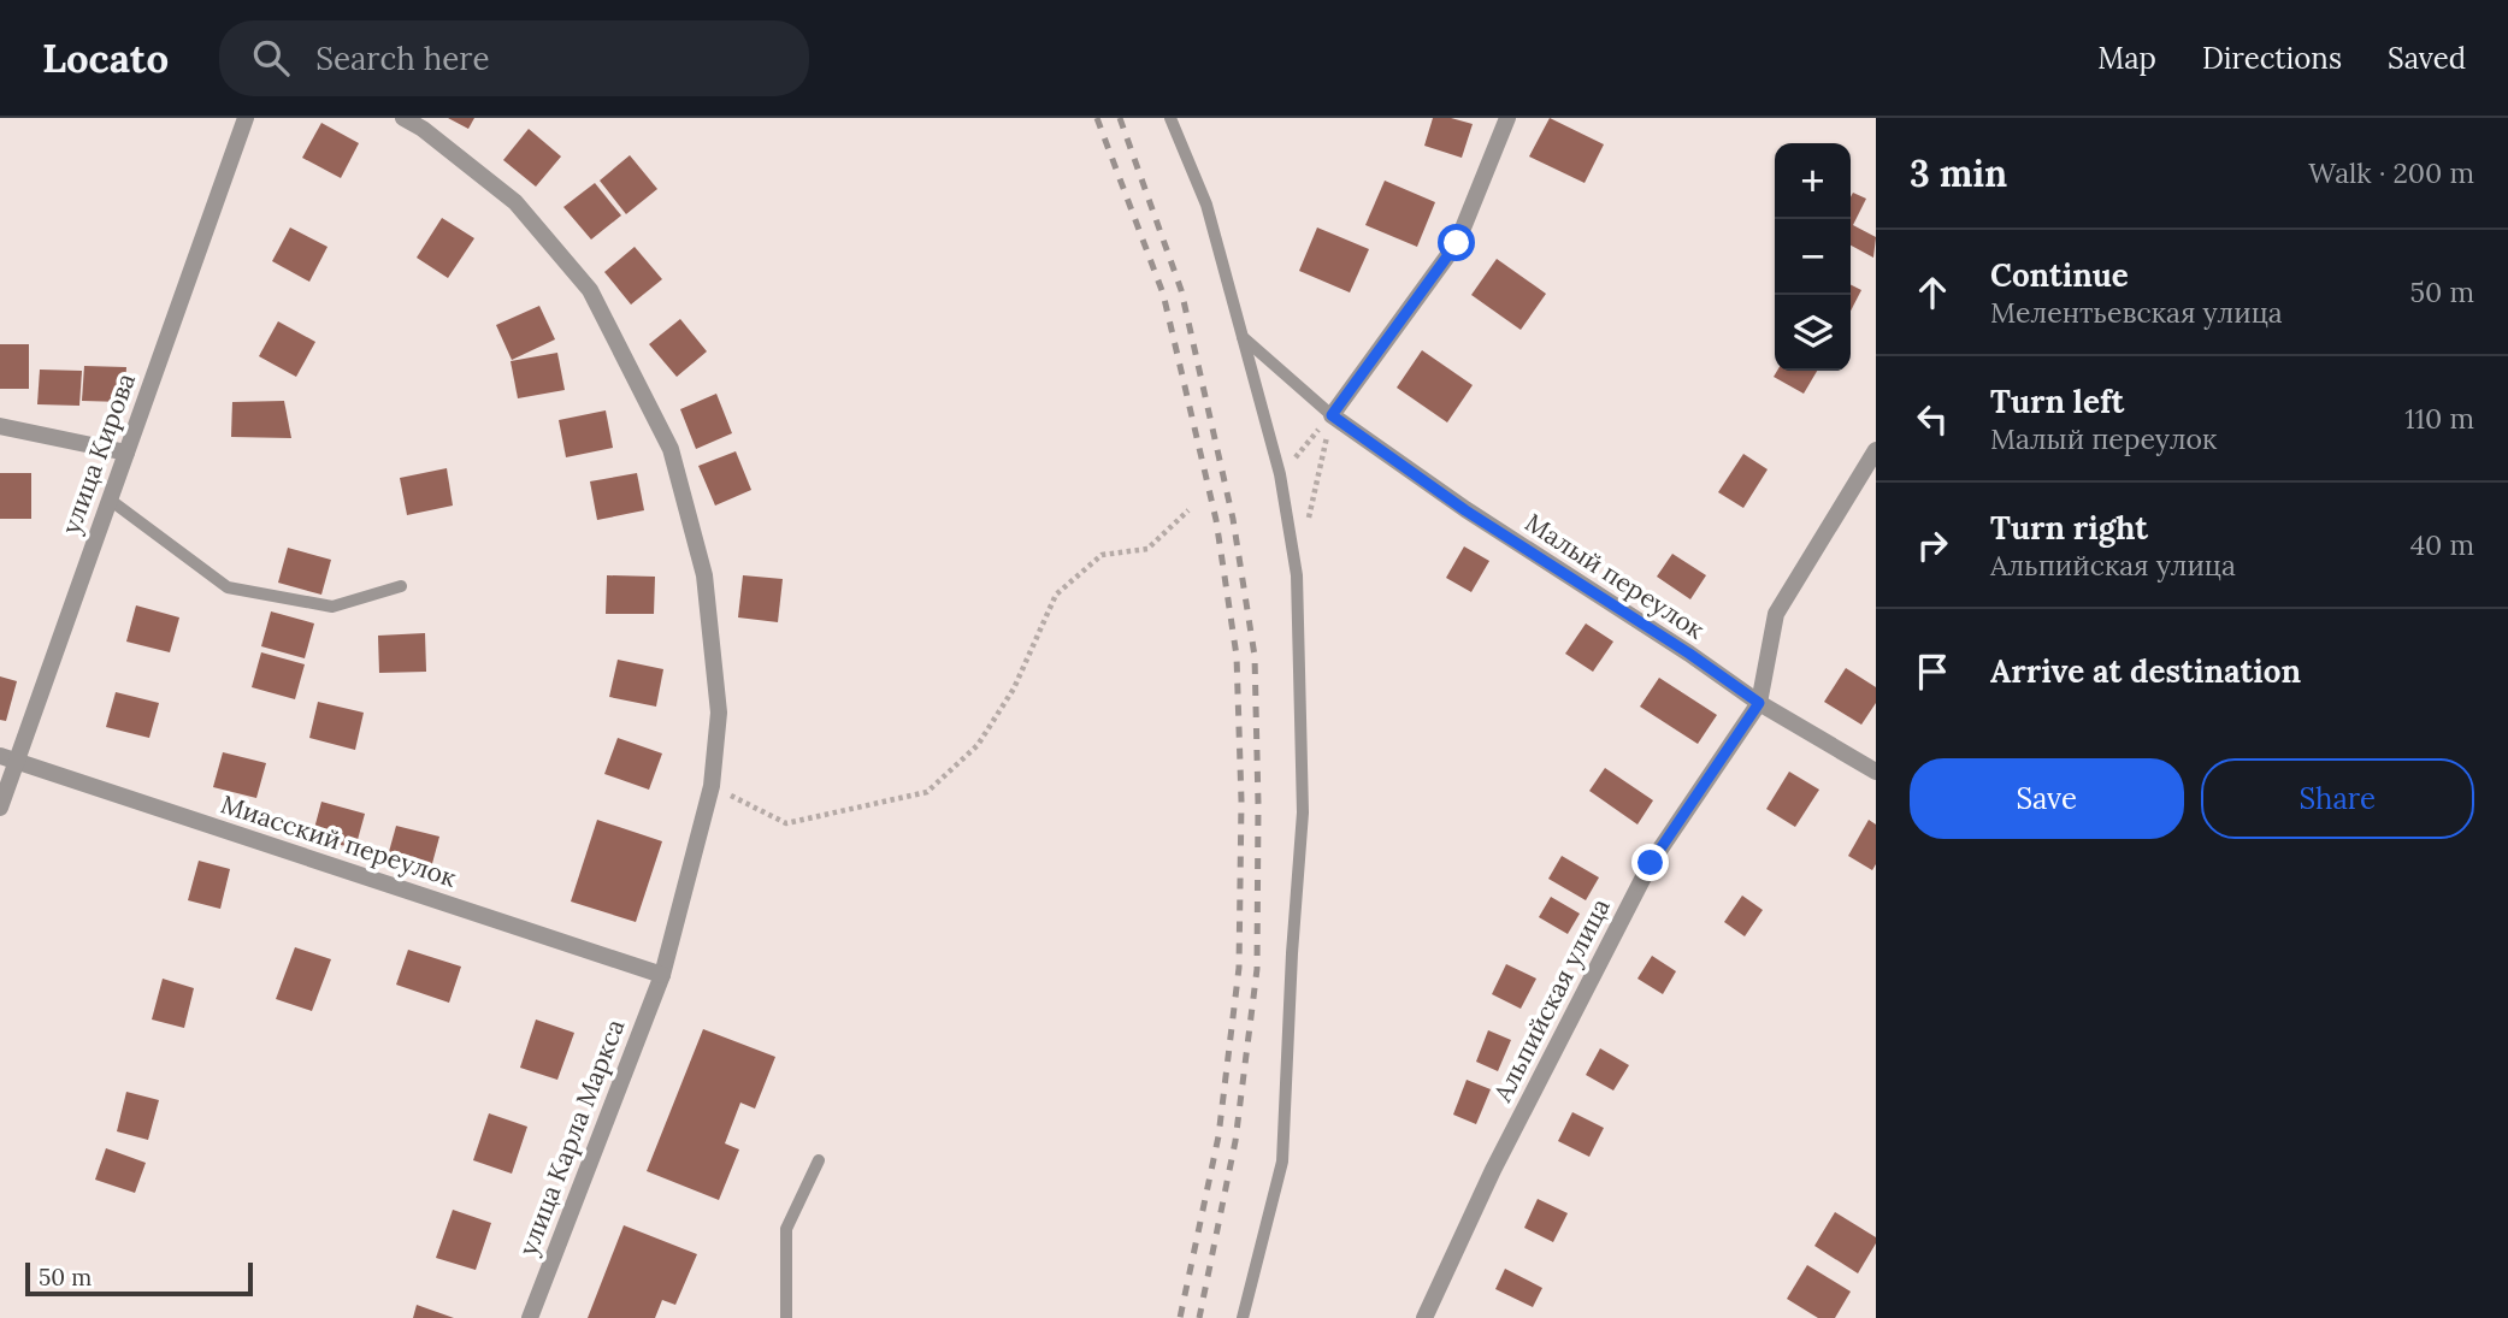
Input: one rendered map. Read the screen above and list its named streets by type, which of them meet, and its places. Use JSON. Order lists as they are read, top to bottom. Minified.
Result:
{"streets":{"street":["улица Кирова","Малый переулок","Миасский переулок","Альпийская улица","улица Карла Маркса"]},"crossings":[["улица Кирова","Миасский переулок"],["Малый переулок","Альпийская улица"],["Миасский переулок","улица Карла Маркса"]],"scale_bar":"50 m","page":{"header":"Locato","search":"Search here","nav":["Map","Directions","Saved"],"heading":["3 min","Walk · 200 m"],"map_buttons":["+","−"],"list":[["Continue","Мелентьевская улица","50 m"],["Turn left","Малый переулок","110 m"],["Turn right","Альпийская улица","40 m"],"Arrive at destination"],"buttons":["Save","Share"],"scale":"50 m"}}
